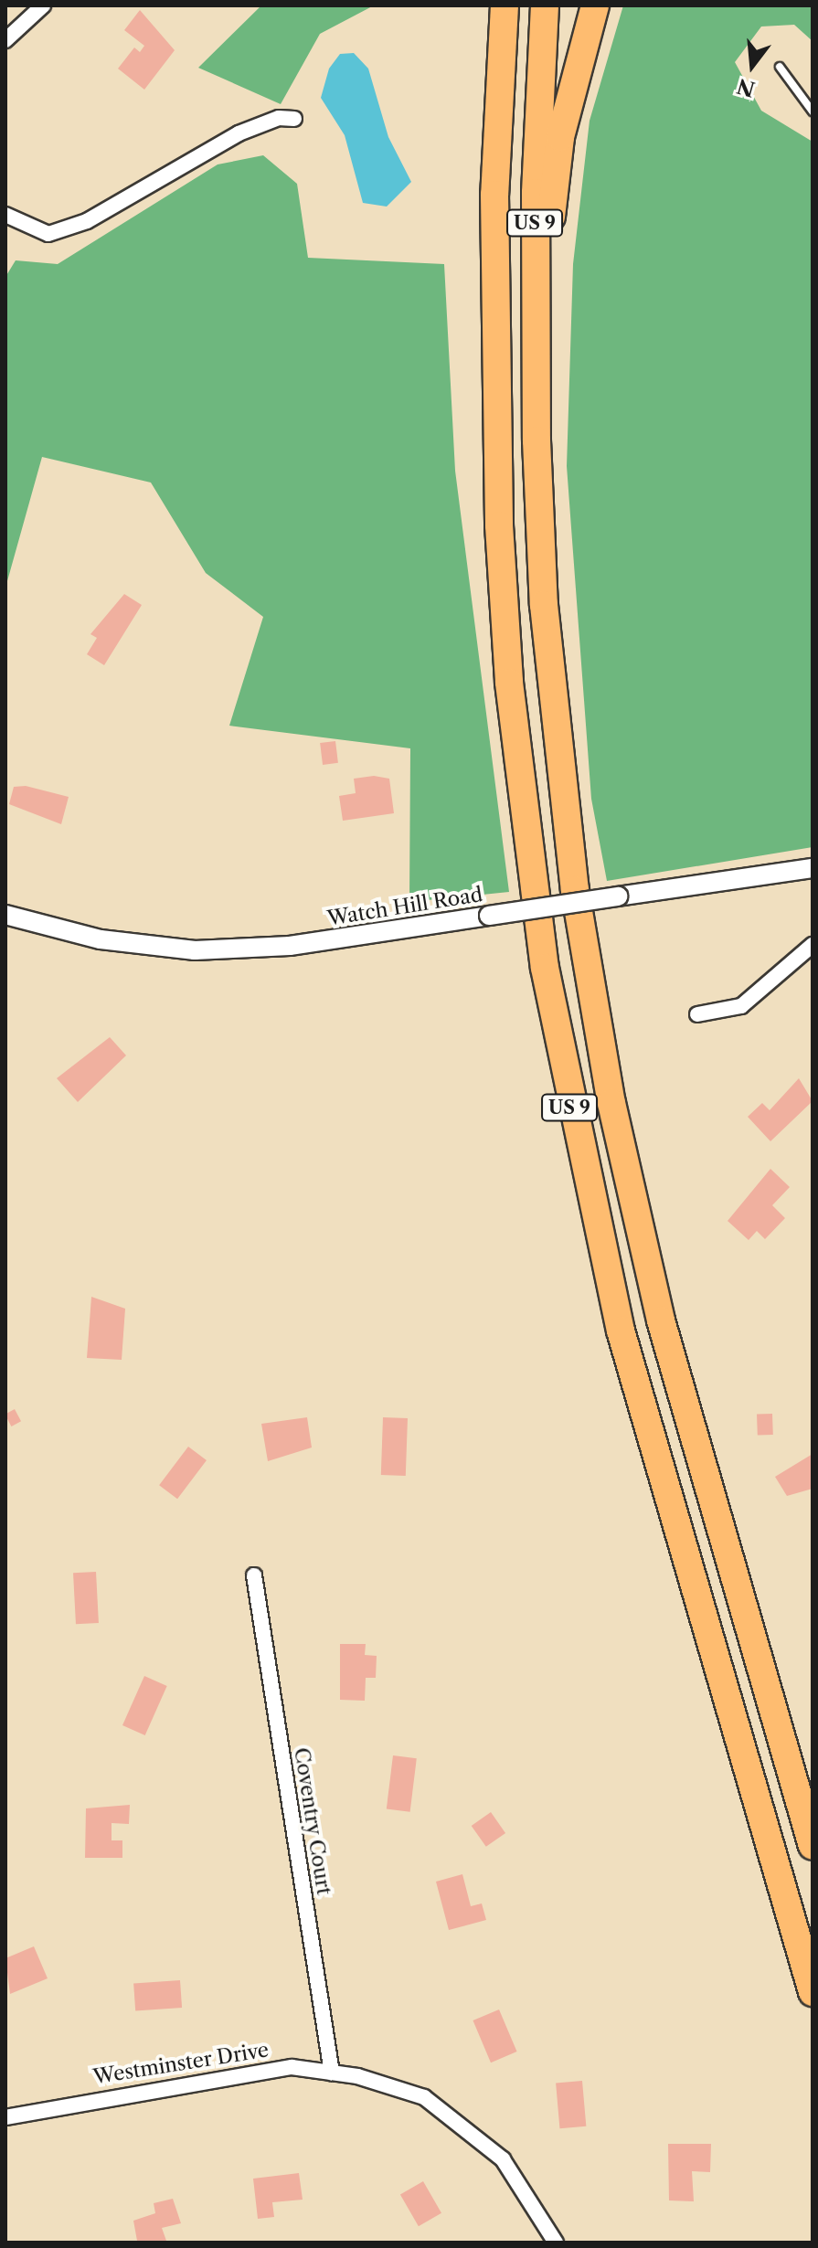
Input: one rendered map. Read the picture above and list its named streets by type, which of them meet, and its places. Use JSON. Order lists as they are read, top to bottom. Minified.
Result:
{"streets":{"highway":["US 9"],"street":["Watch Hill Road","Coventry Court","Westminster Drive"]},"crossings":[["Coventry Court","Westminster Drive"]],"north":"bottom"}
